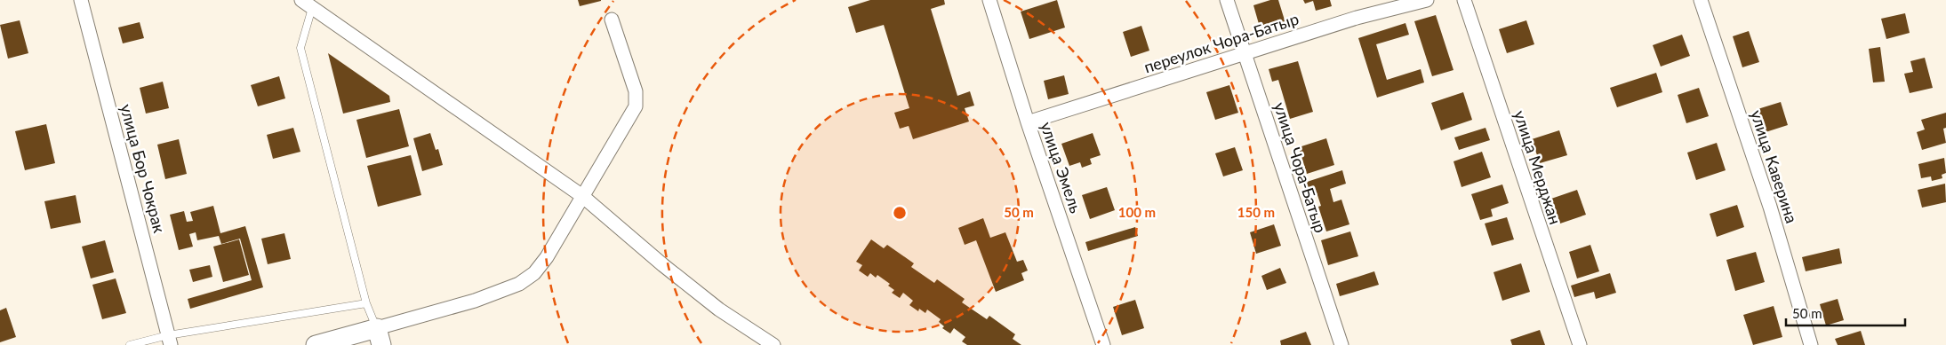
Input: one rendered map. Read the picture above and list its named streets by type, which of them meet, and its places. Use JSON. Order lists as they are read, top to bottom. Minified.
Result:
{"streets":{"street":["переулок Чора-Батыр","улица Каверина","улица Эмель","улица Чора-Батыр","улица Мерджан","улица Бор Чокрак"]},"crossings":[["переулок Чора-Батыр","улица Эмель"],["переулок Чора-Батыр","улица Чора-Батыр"]],"scale_bar":"50 m","rings":["50 m","100 m","150 m"]}
